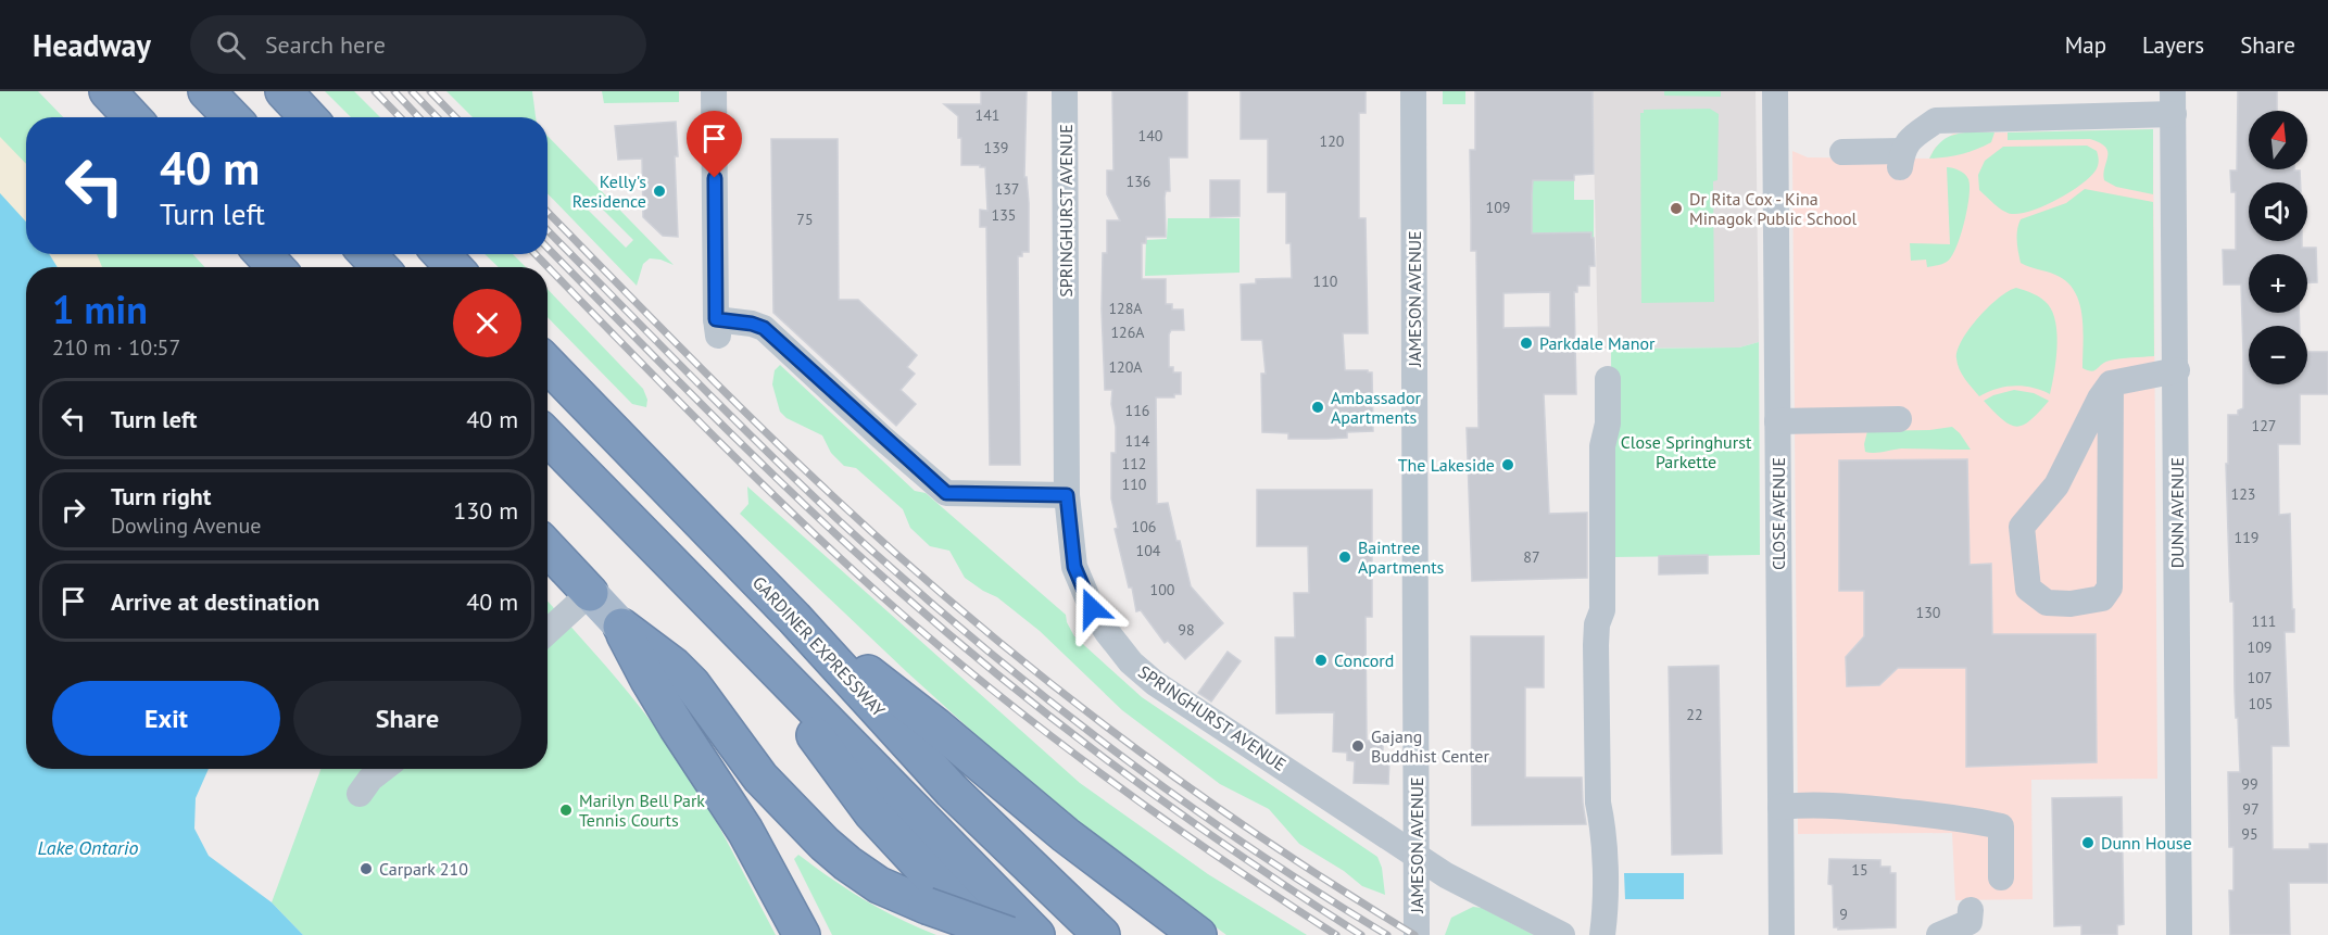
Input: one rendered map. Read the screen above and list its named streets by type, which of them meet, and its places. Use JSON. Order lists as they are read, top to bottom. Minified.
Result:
{"streets":{"highway":["GARDINER EXPRESSWAY"],"street":["SPRINGHURST AVENUE","JAMESON AVENUE","DUNN AVENUE","CLOSE AVENUE"]},"crossings":[["SPRINGHURST AVENUE","JAMESON AVENUE"]],"water":["Lake Ontario"],"parks":["Close Springhurst Parkette"],"places":["Kelly's Residence","Dr Rita Cox - Kina Minagok Public School","Parkdale Manor","Ambassador Apartments","The Lakeside","Baintree Apartments","Concord","Gajang Buddhist Center","Marilyn Bell Park Tennis Courts","Dunn House","Carpark 210"],"house_numbers":["141","140","120","139","136","137","109","135","75","110","128A","126A","120A","116","127","114","112","110","123","106","119","104","87","100","130","111","98","109","107","105","22","99","97","95","15","9"],"north":"top","page":{"header":"Headway","search":"Search here","nav":["Map","Layers","Share"],"map_buttons":["+","−"],"turn":["40 m","Turn left"],"heading":["1 min","210 m · 10:57"],"list":[{"name":"Turn left","value":"40 m"},{"name":"Turn right","note":"Dowling Avenue","value":"130 m"},{"name":"Arrive at destination","value":"40 m"}],"buttons":["Exit","Share"]}}
